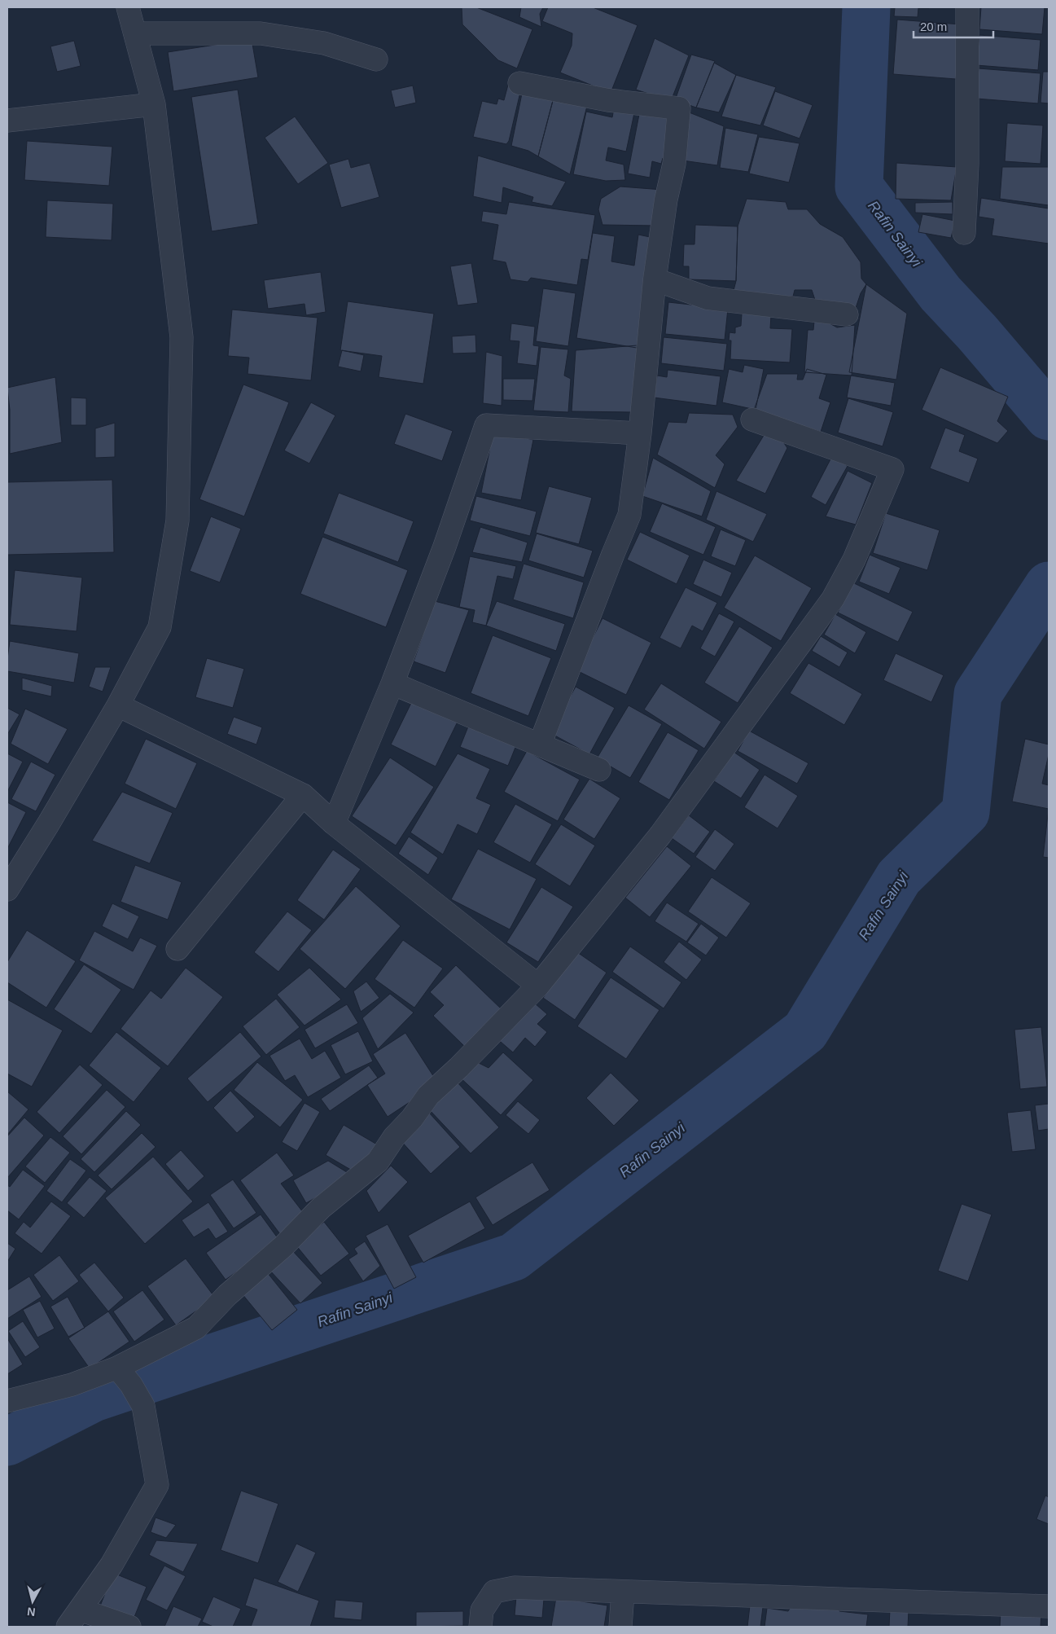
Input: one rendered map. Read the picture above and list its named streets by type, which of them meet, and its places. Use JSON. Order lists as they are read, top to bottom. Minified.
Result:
{"water":["Rafin Sainyi"],"scale_bar":"20 m","north":"bottom"}
